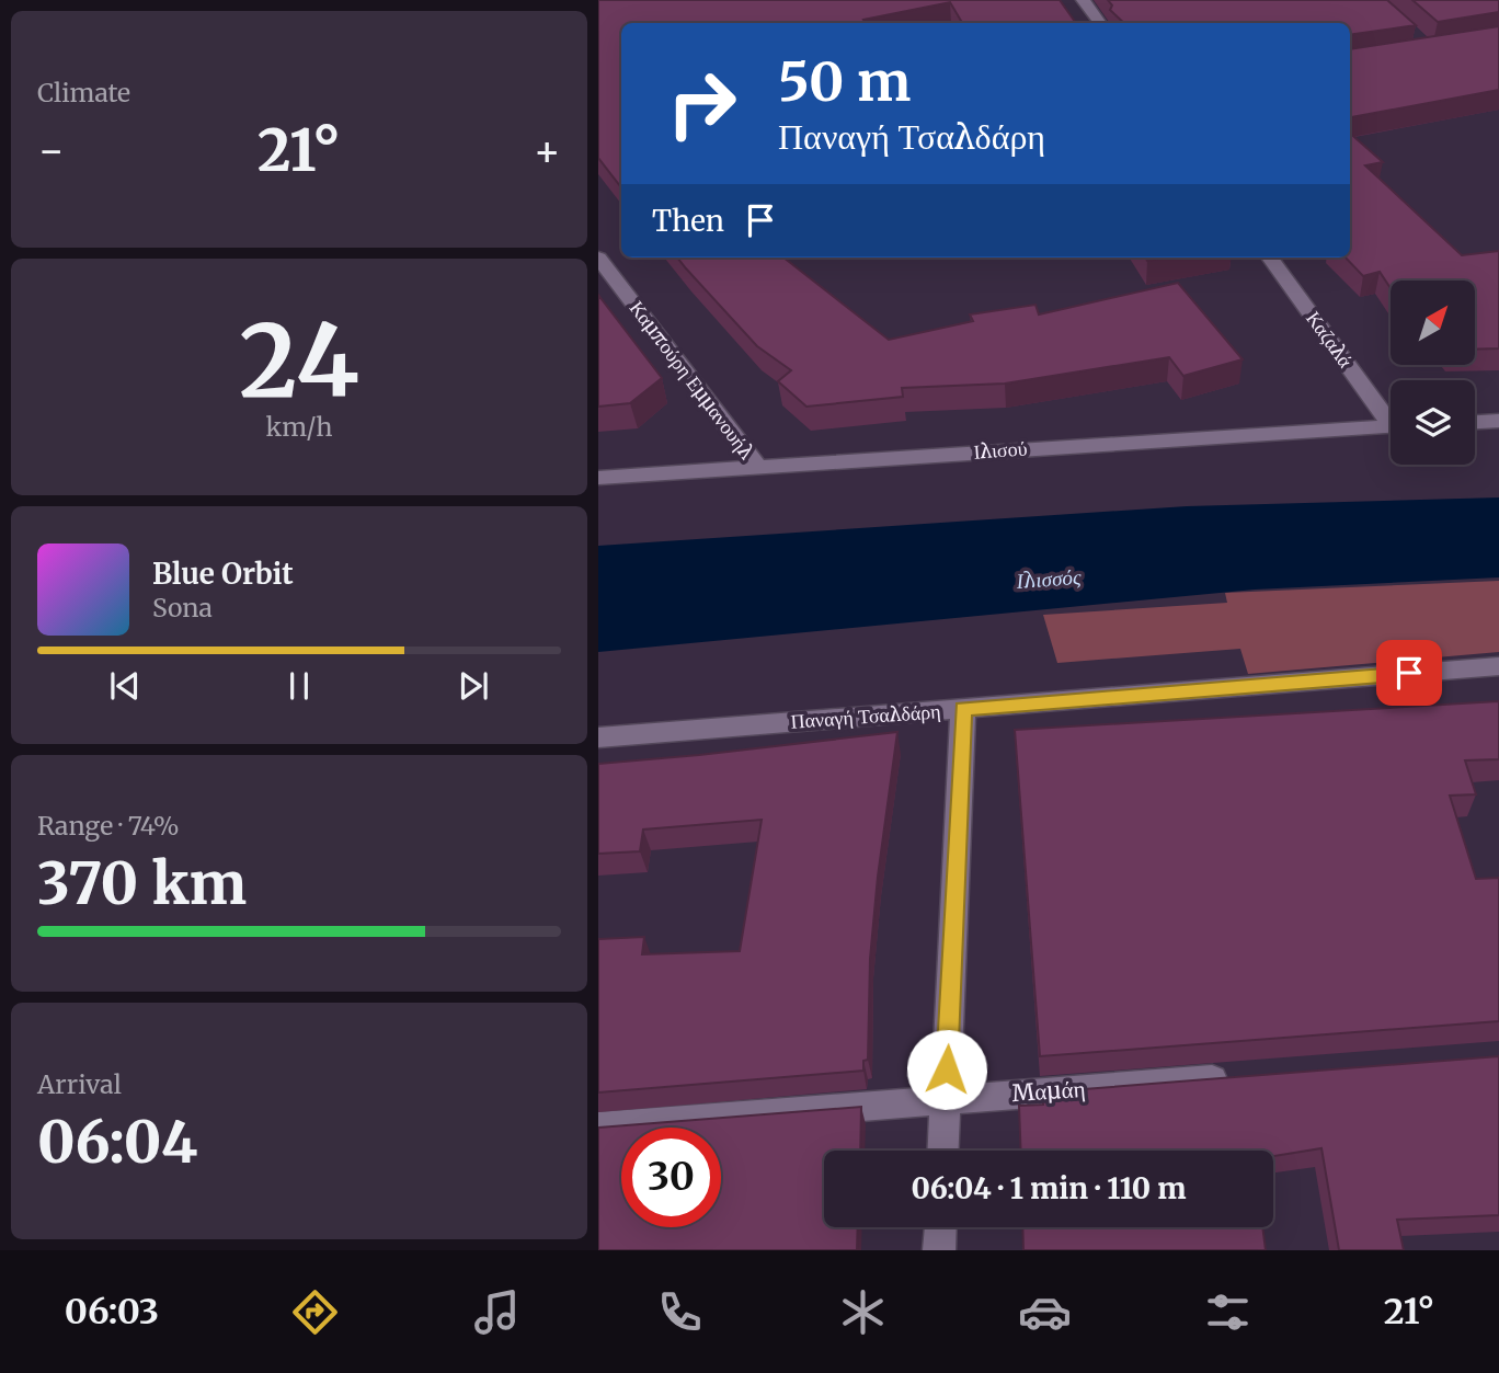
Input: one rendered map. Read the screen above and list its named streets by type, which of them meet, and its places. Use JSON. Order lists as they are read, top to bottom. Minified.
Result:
{"streets":{"street":["Καζαλά","Καμπούρη Εμμανουήλ","Ιλισού","Παναγή Τσαλδάρη","Μαμάη"]},"crossings":[["Καμπούρη Εμμανουήλ","Ιλισού"]],"water":["Ιλισσός"],"north":"top right","page":{"tile":["Climate",["24","km/h"],["Range · 74%","370 km"],["Arrival","06:04"]],"turn":["50 m","Παναγή Τσαλδάρη"],"heat":["−","21°","+"],"then":"Then","song":["Blue Orbit","Sona"],"limit":"30","trip":"06:04 · 1 min · 110 m","tabs":["06:03","21°"]}}
